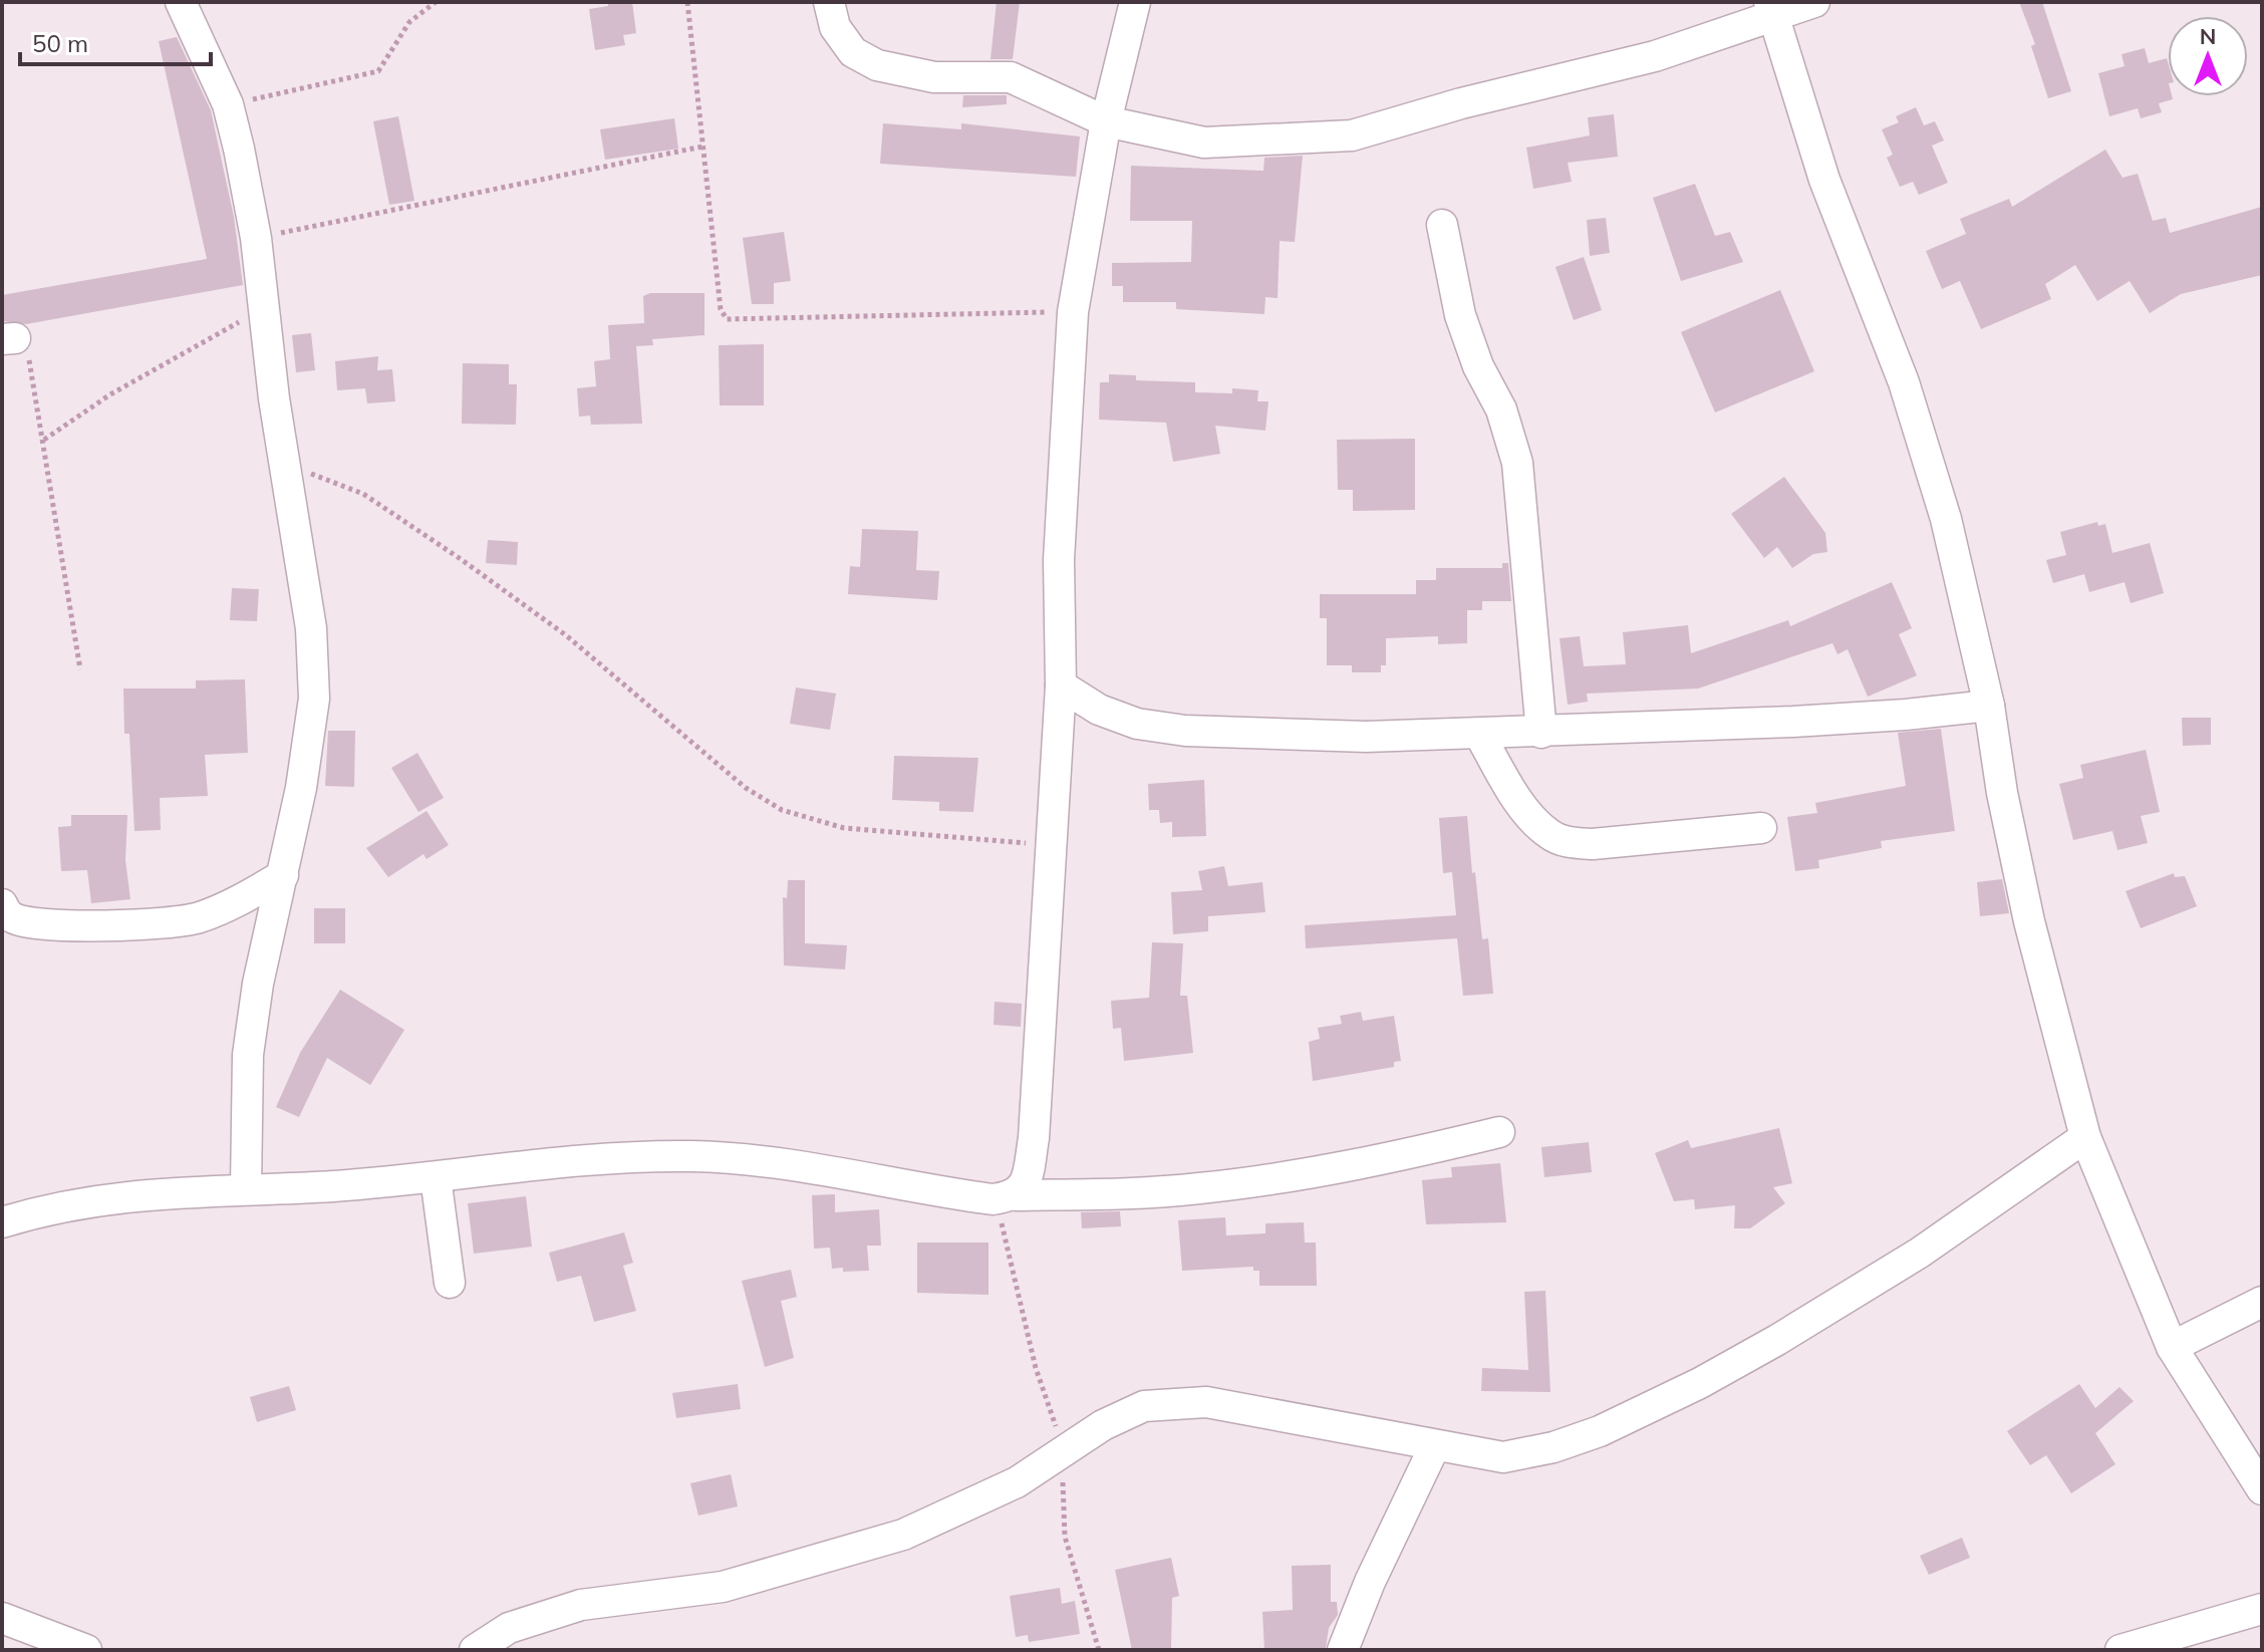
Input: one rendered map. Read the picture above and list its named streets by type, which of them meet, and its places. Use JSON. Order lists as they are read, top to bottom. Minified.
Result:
{"scale_bar":"50 m","north":"top"}
